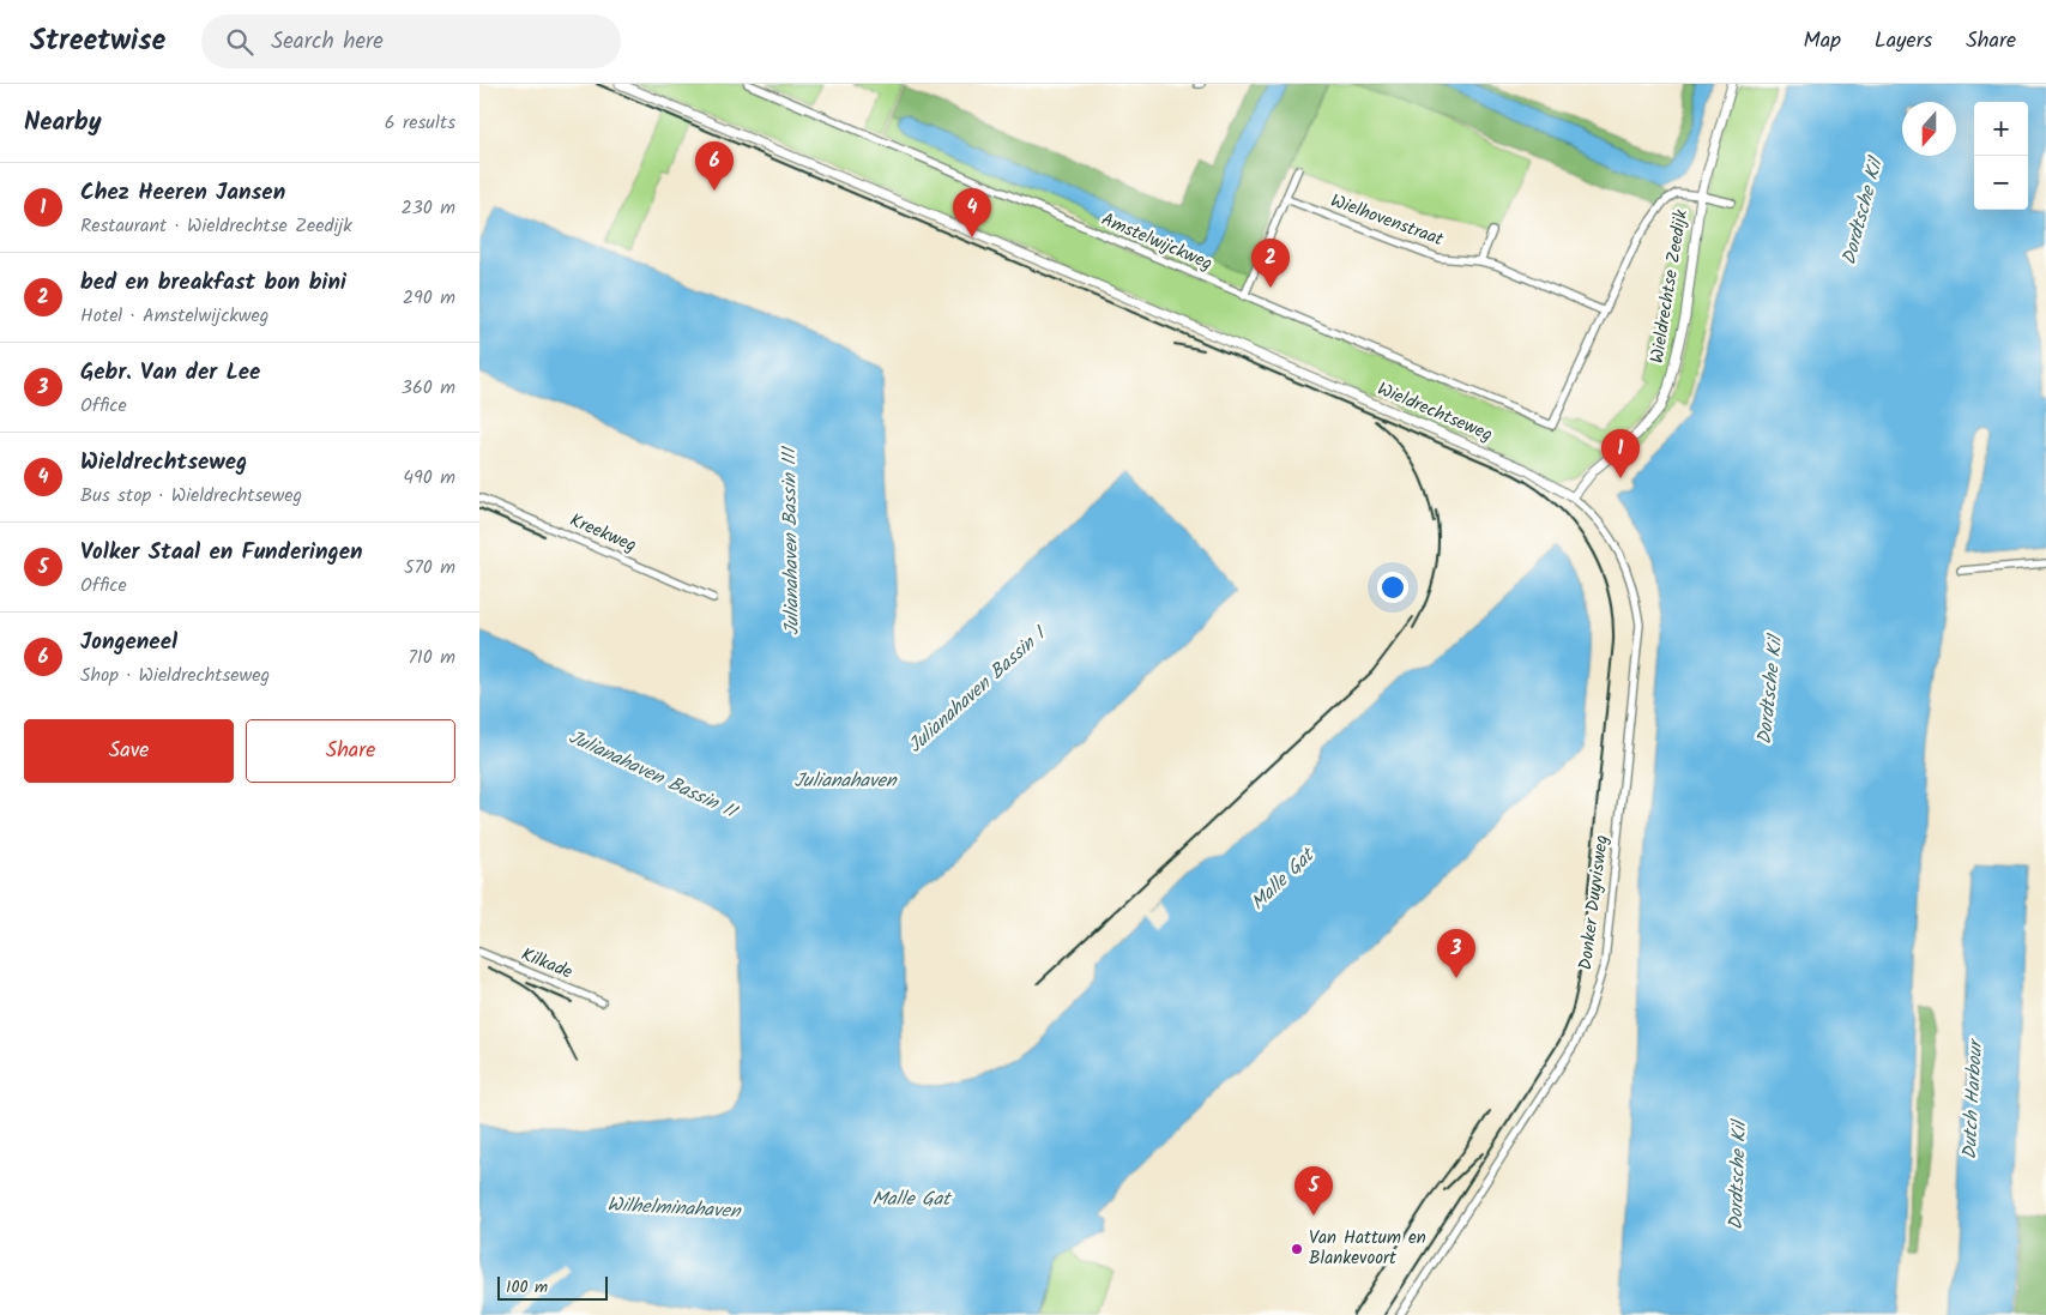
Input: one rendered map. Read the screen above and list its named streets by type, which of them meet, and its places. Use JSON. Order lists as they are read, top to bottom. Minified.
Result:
{"streets":{"street":["Wielhovenstraat","Amstelwijckweg","Wieldrechtse Zeedijk","Wieldrechtseweg","Kreekweg","Donker Duyvisweg","Kilkade"]},"crossings":[["Wielhovenstraat","Amstelwijckweg"],["Wieldrechtse Zeedijk","Wieldrechtseweg"],["Wieldrechtse Zeedijk","Donker Duyvisweg"],["Wieldrechtseweg","Donker Duyvisweg"]],"water":["Dordtsche Kil","Julianahaven Bassin III","Julianahaven Bassin I","Julianahaven Bassin II","Julianahaven","Malle Gat","Dutch Harbour","Wilhelminahaven"],"places":["Van Hattum en Blankevoort"],"scale_bar":"100 m","north":"bottom","page":{"header":"Streetwise","search":"Search here","nav":["Map","Layers","Share"],"heading":["Nearby","6 results"],"map_buttons":["+","−"],"pins":["6","4","2","1","3","5"],"list":[{"mark":"1","name":"Chez Heeren Jansen","note":"Restaurant · Wieldrechtse Zeedijk","value":"230 m"},{"mark":"2","name":"bed en breakfast bon bini","note":"Hotel · Amstelwijckweg","value":"290 m"},{"mark":"3","name":"Gebr. Van der Lee","note":"Office","value":"360 m"},{"mark":"4","name":"Wieldrechtseweg","note":"Bus stop · Wieldrechtseweg","value":"490 m"},{"mark":"5","name":"Volker Staal en Funderingen","note":"Office","value":"570 m"},{"mark":"6","name":"Jongeneel","note":"Shop · Wieldrechtseweg","value":"710 m"}],"buttons":["Save","Share"],"scale":"100 m"}}
